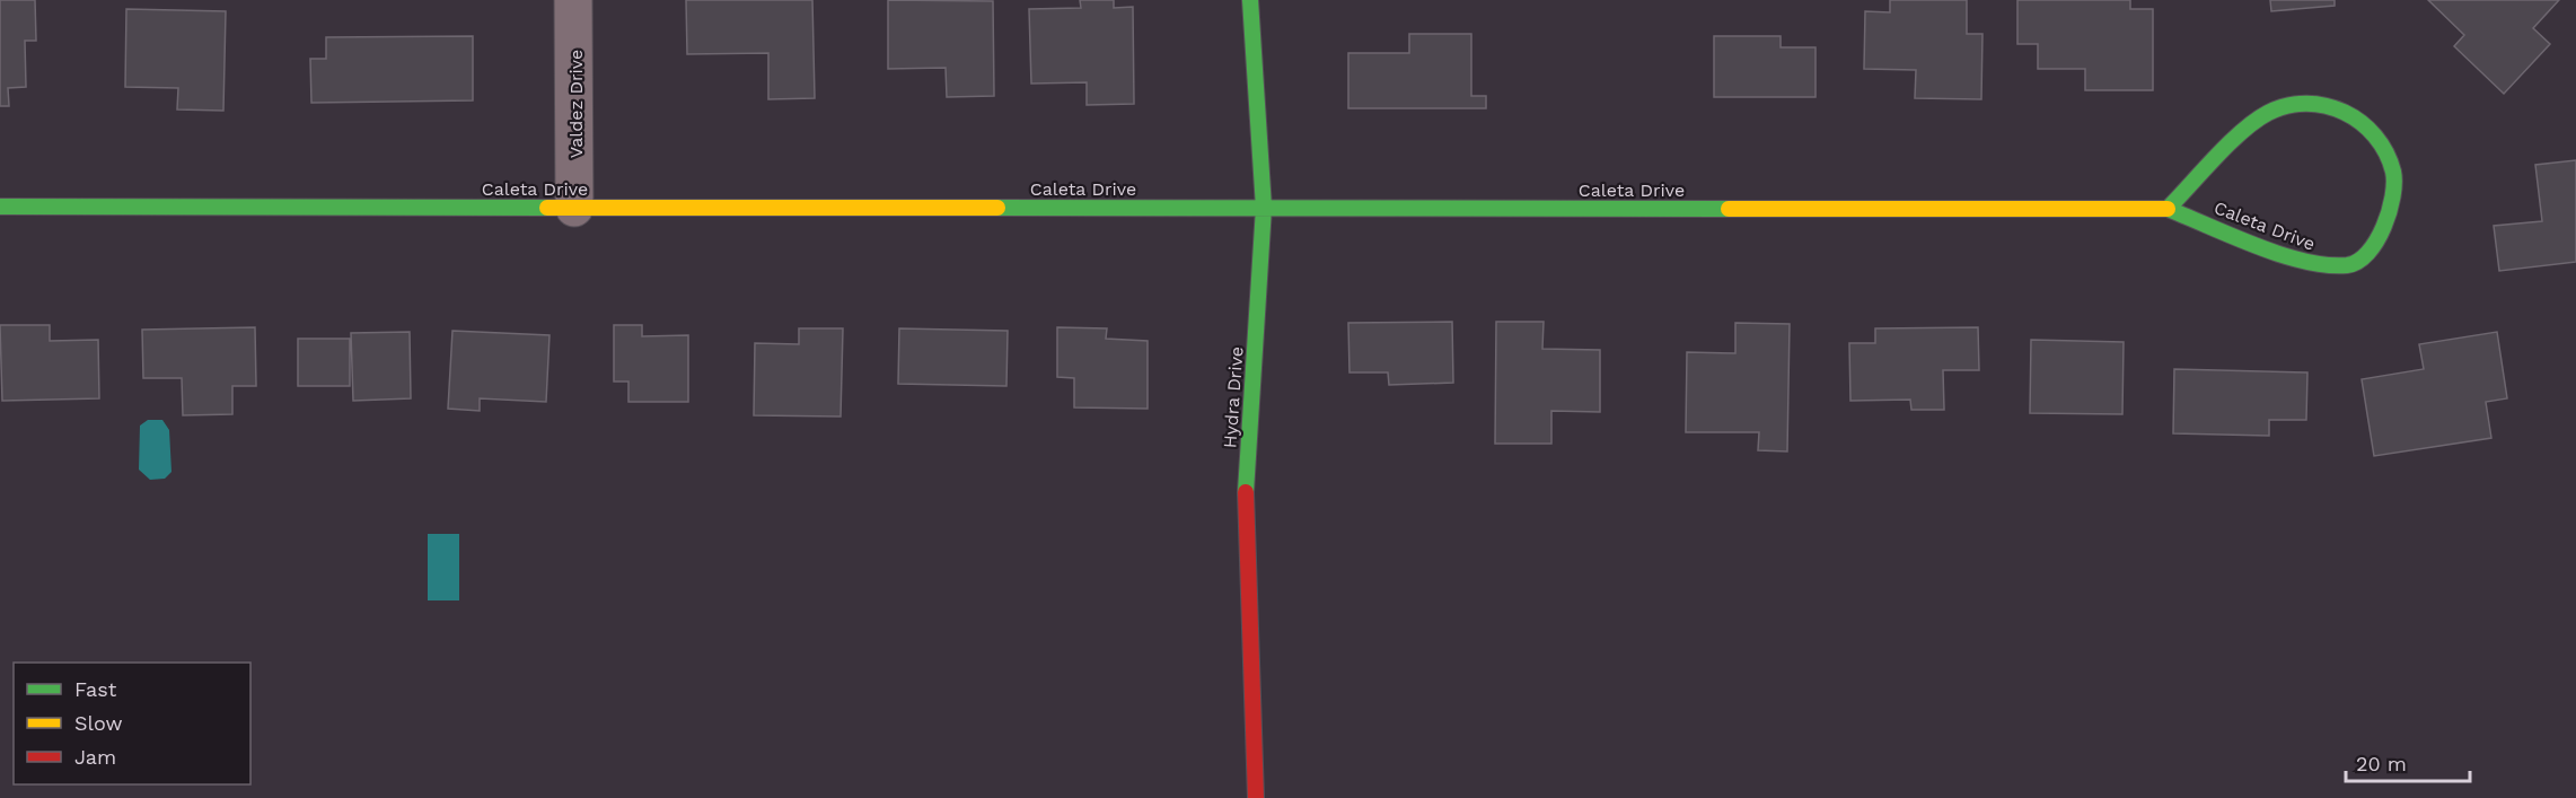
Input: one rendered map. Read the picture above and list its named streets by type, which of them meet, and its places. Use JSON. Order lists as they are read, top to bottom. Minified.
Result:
{"streets":{"street":["Valdez Drive","Caleta Drive","Hydra Drive"]},"crossings":[["Valdez Drive","Caleta Drive"],["Caleta Drive","Hydra Drive"]],"legend":["Fast","Slow","Jam"],"scale_bar":"20 m"}
